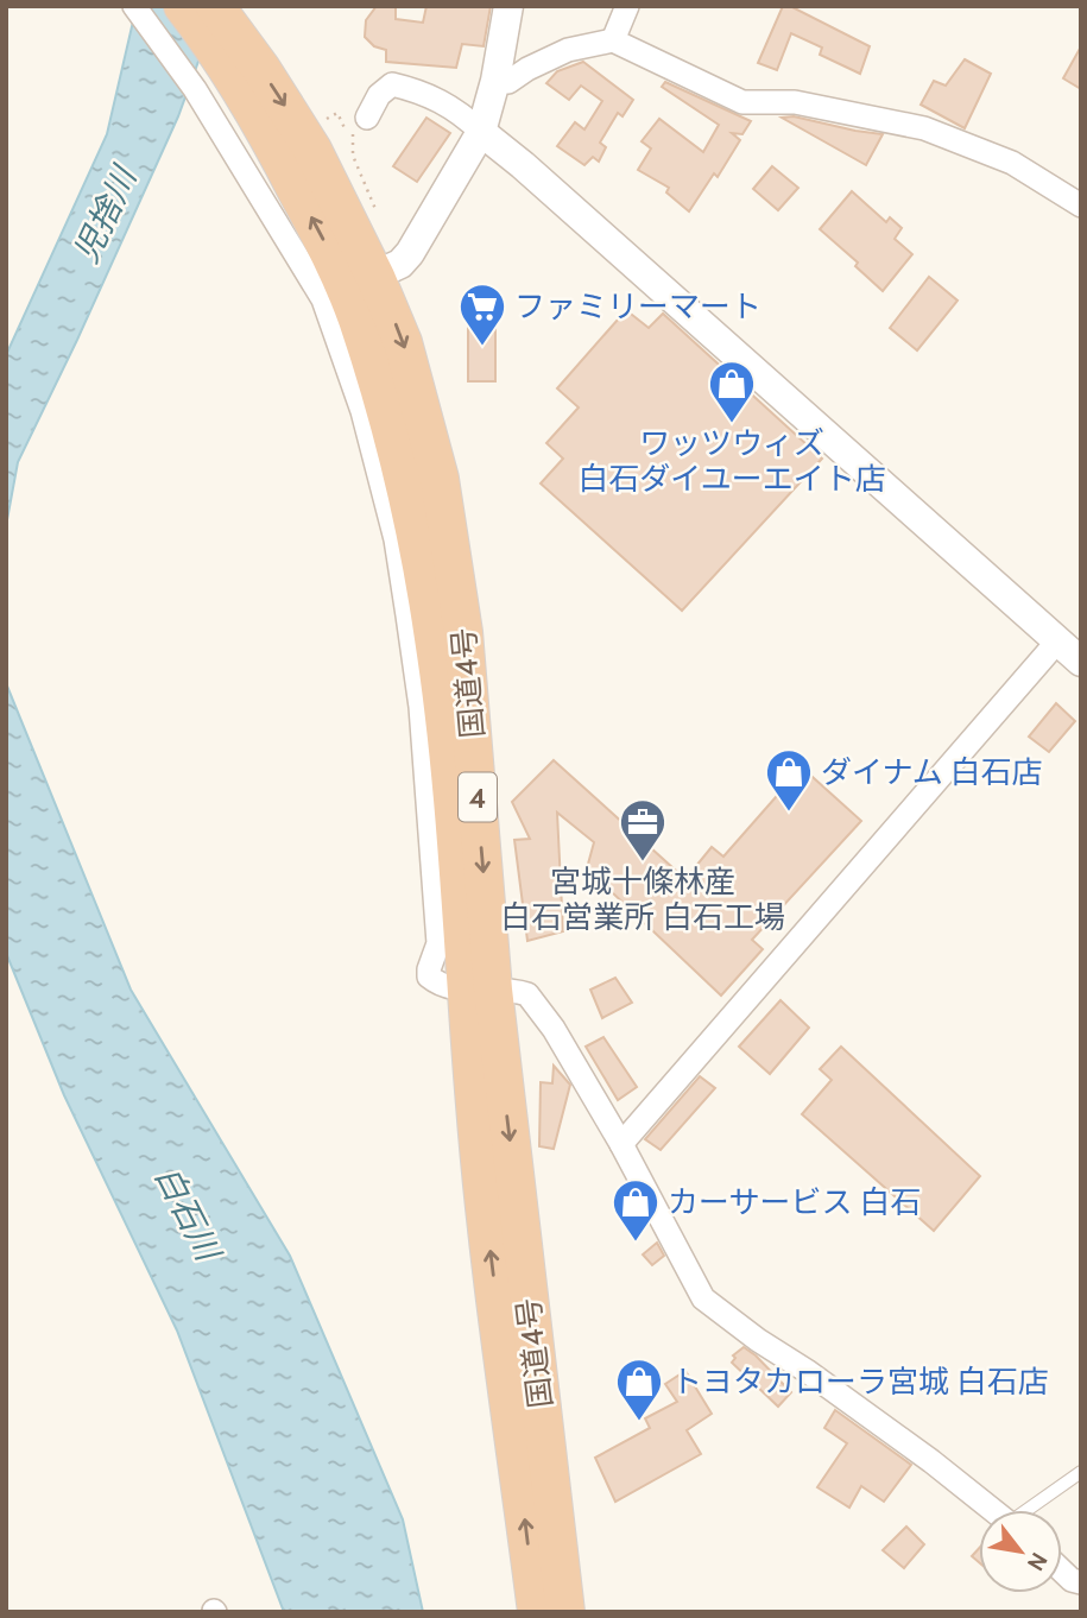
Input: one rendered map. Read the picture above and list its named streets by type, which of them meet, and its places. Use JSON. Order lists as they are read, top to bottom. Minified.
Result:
{"streets":{"highway":["国道4号","4"]},"water":["児捨川","白石川"],"places":{"supermarket":["ファミリーマート"],"shop":["ワッツウィズ 白石ダイユーエイト店","ダイナム 白石店","カーサービス 白石","トヨタカローラ宮城 白石店"],"office":["宮城十條林産 白石営業所 白石工場"]},"north":"bottom right"}
